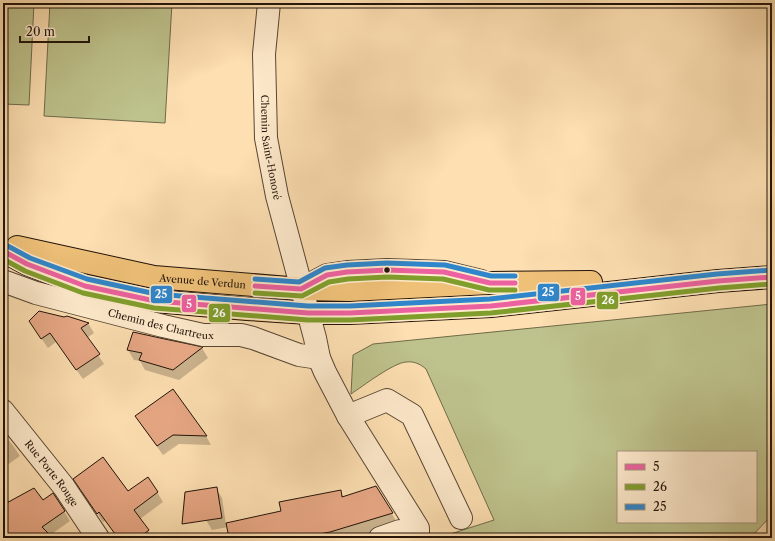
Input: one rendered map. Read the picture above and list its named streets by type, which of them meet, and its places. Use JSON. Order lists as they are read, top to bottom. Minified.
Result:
{"streets":{"main road":["Avenue de Verdun"],"street":["Chemin Saint-Honoré","Chemin des Chartreux","Rue Porte Rouge"]},"crossings":[["Chemin Saint-Honoré","Avenue de Verdun"]],"lines":["transit line 25","transit line 5","transit line 26"],"legend":["5","26","25"],"scale_bar":"20 m"}
